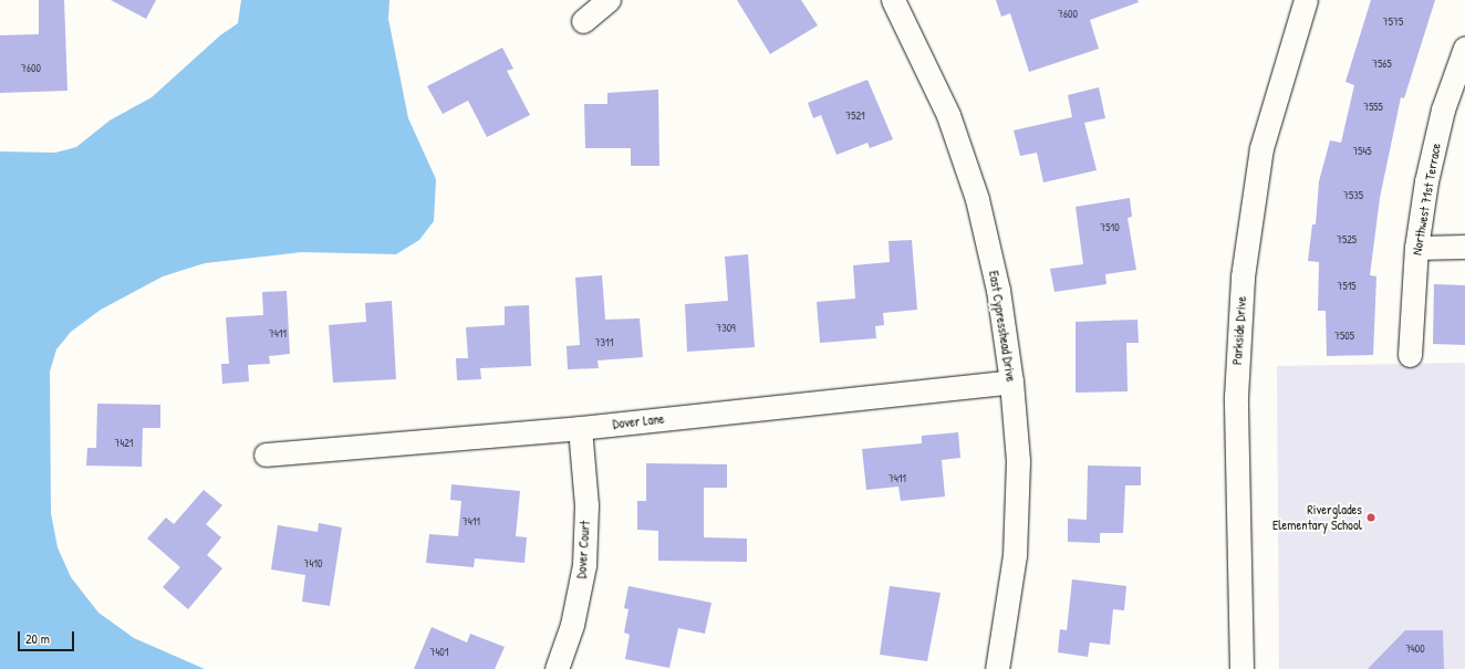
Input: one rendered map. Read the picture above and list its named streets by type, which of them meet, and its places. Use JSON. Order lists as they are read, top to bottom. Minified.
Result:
{"streets":{"street":["Northwest 71st Terrace","East Cypresshead Drive","Parkside Drive","Dover Lane","Dover Court"]},"crossings":[["East Cypresshead Drive","Dover Lane"],["Dover Lane","Dover Court"]],"places":["Riverglades Elementary School"],"house_numbers":["7600","7575","7565","7600","7555","7521","7545","7535","7510","7525","7515","7309","7411","7505","7311","7421","7411","7411","7410","7400","7401"],"scale_bar":"20 m"}
